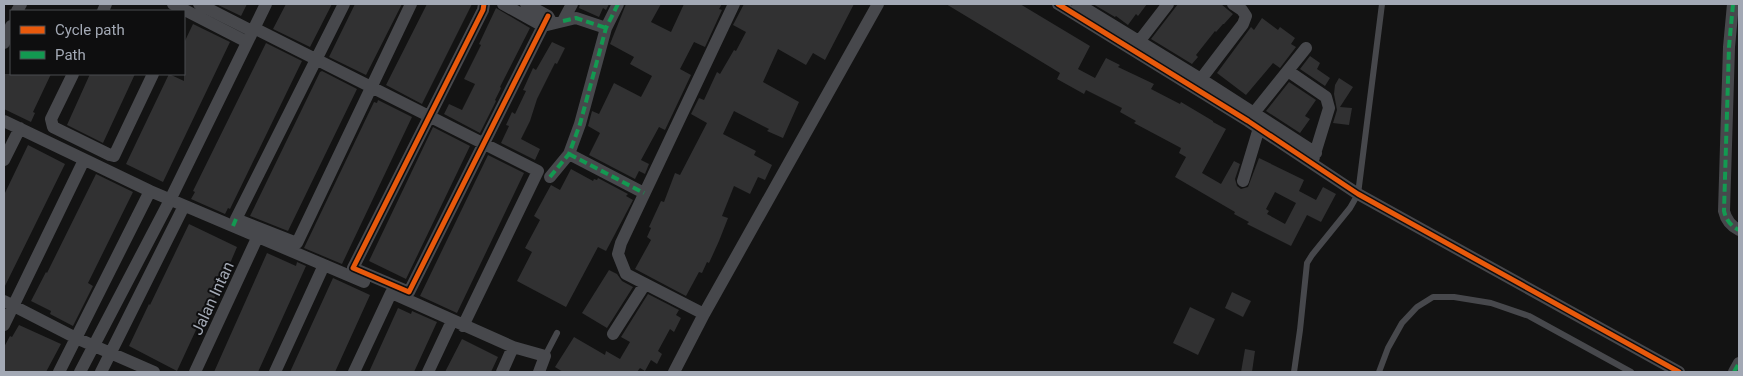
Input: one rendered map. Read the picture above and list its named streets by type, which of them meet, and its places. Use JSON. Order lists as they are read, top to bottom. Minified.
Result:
{"streets":{"street":["Jalan Intan"]},"legend":["Cycle path","Path"]}
